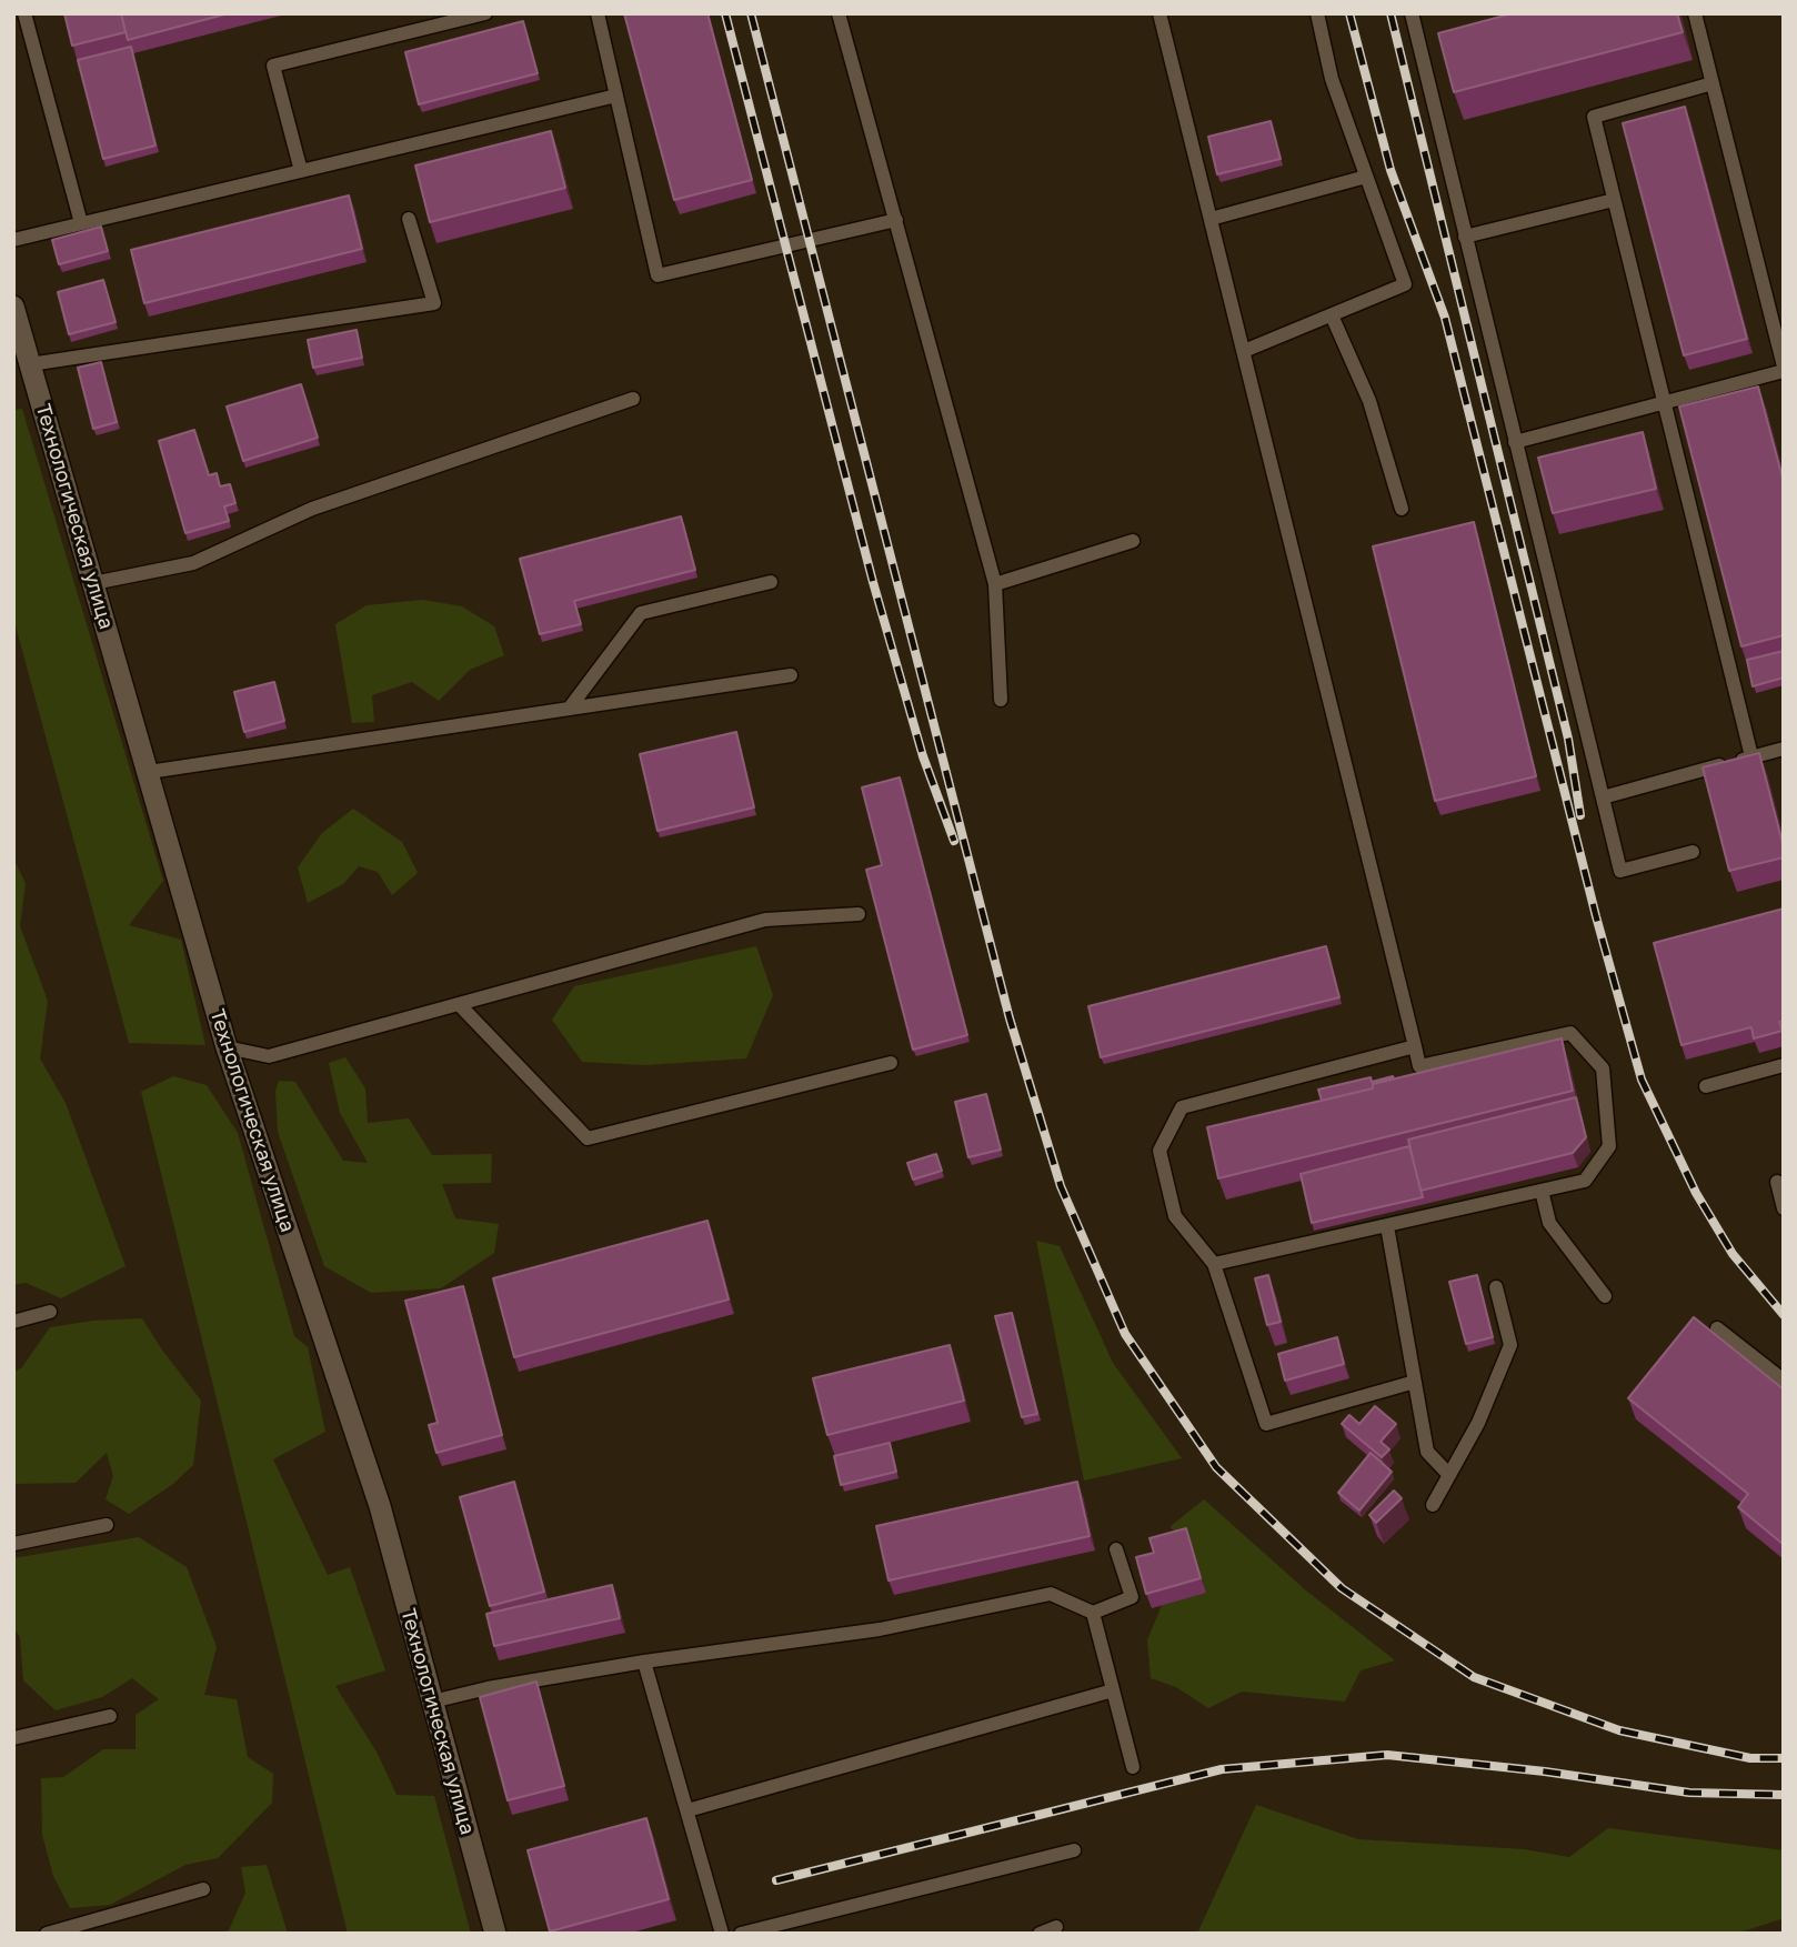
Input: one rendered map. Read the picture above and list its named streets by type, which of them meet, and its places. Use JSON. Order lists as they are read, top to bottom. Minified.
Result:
{"streets":{"street":["Технологическая улица"]}}
